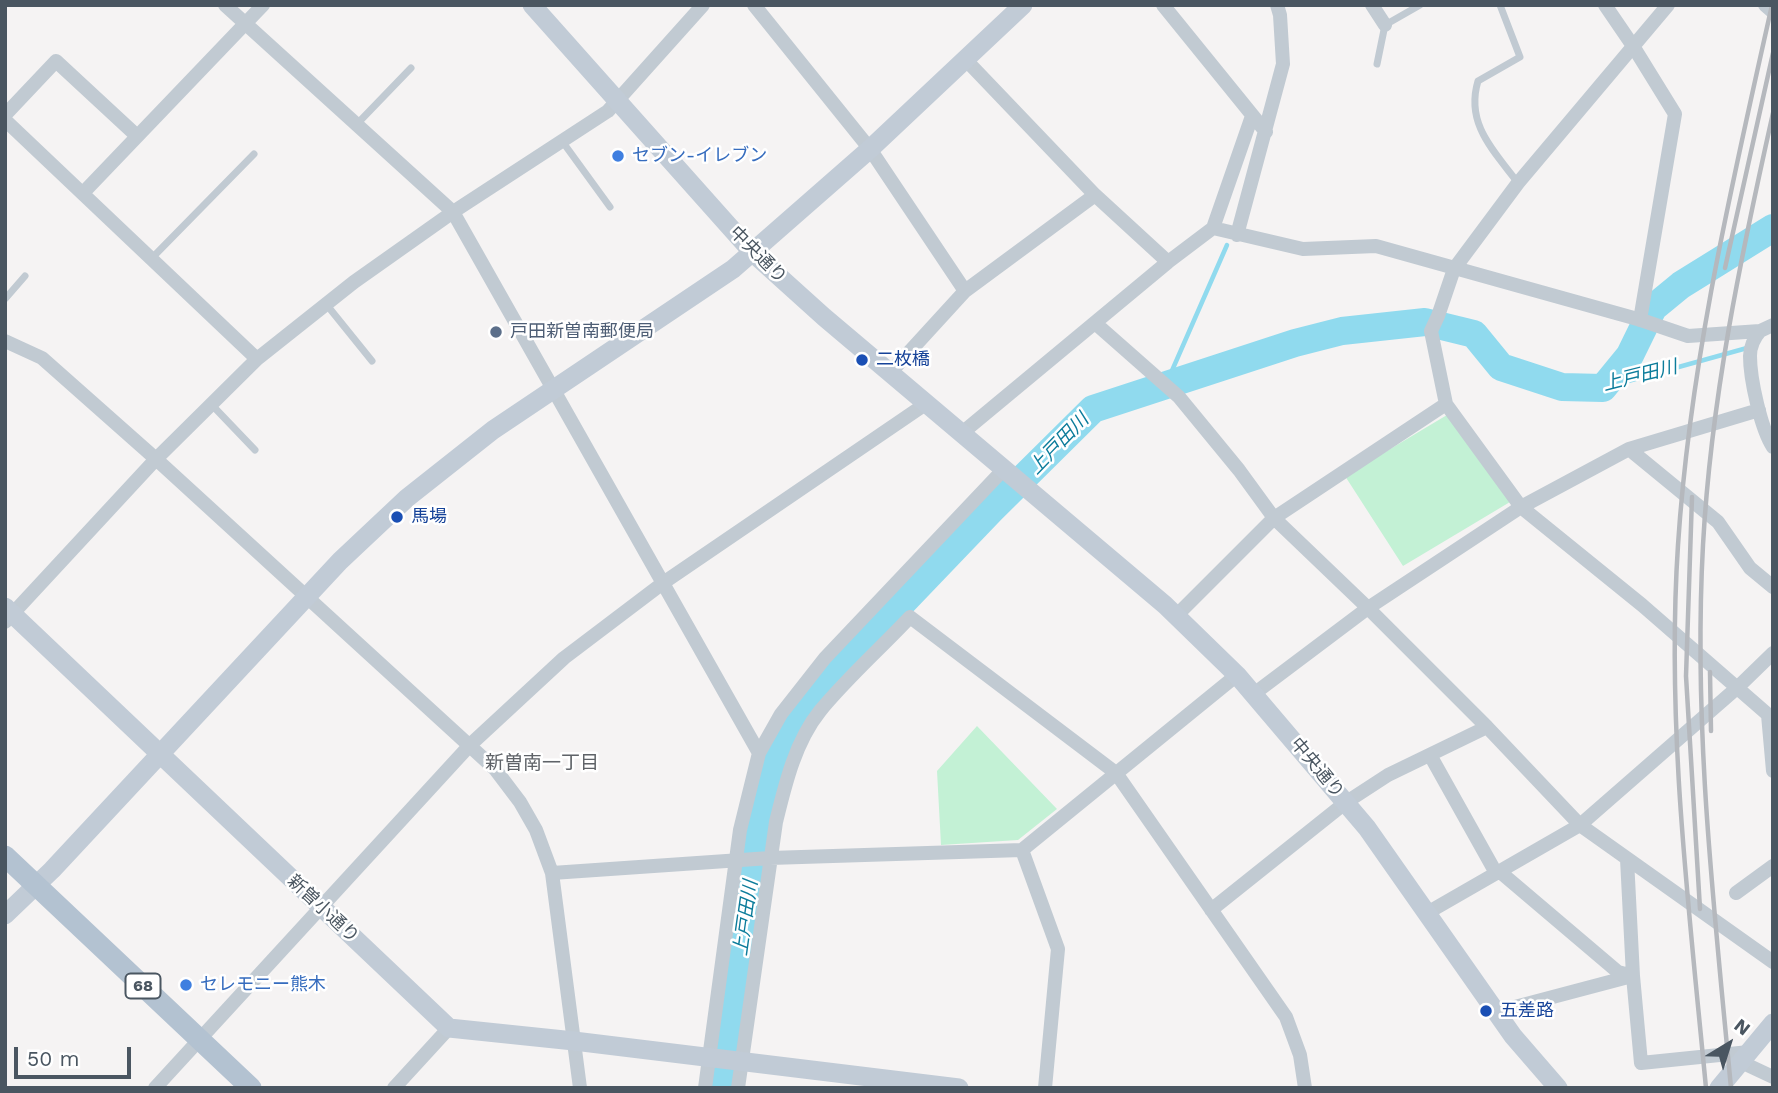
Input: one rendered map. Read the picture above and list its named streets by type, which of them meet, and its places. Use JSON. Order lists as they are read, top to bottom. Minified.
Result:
{"streets":{"main road":["68"],"street":["中央通り","新曽小通り"]},"districts":["新曽南一丁目"],"water":["上戸田川"],"places":["セブン-イレブン","戸田新曽南郵便局","二枚橋","馬場","セレモニー熊木","五差路"],"scale_bar":"50 m","north":"top right"}
